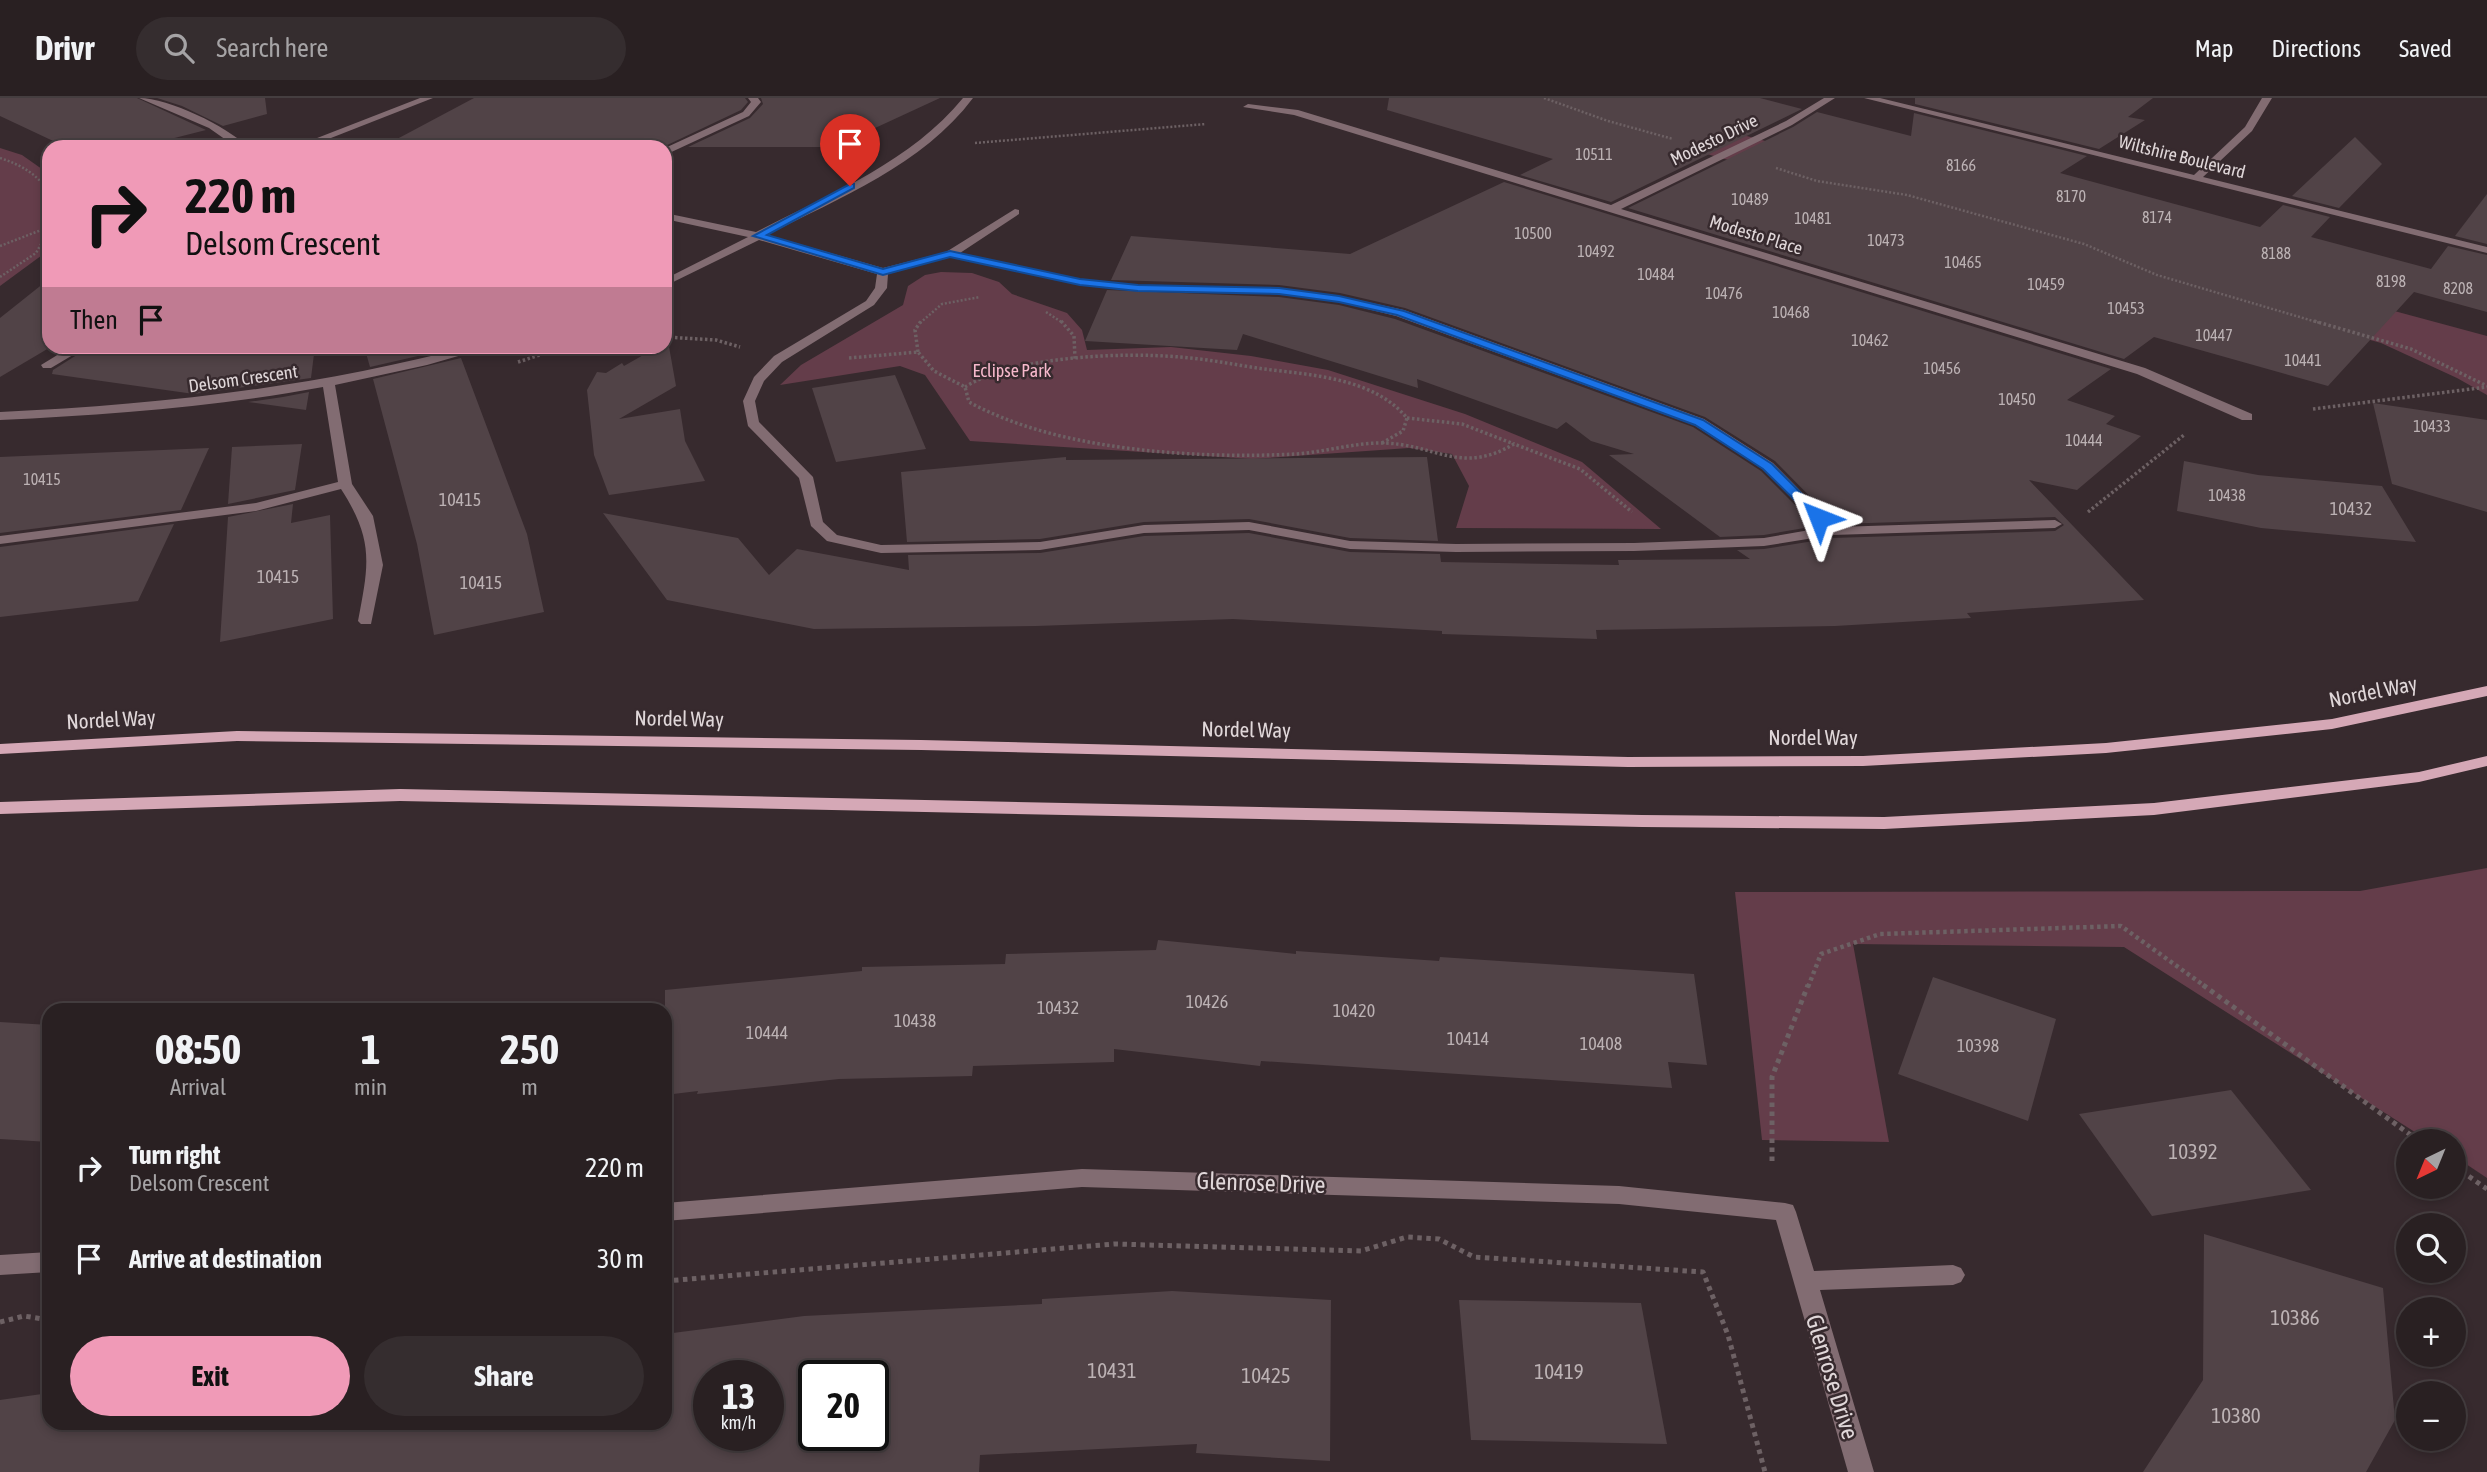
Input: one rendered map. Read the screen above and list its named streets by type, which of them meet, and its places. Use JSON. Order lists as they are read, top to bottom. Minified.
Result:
{"streets":{"main road":["Nordel Way"],"street":["Modesto Drive","Wiltshire Boulevard","Modesto Place","Delsom Crescent","Glenrose Drive"]},"crossings":[["Modesto Drive","Modesto Place"]],"parks":["Eclipse Park"],"house_numbers":["10511","8166","8170","10489","8174","10481","10500","10473","10492","8188","10465","10484","8198","10459","8208","10476","10453","10468","10447","10462","10441","10456","10450","10433","10444","10415","10438","10415","10432","10415","10415","10426","10432","10420","10438","10444","10414","10408","10398","10392","10386","10431","10419","10425","10380"],"north":"bottom left","page":{"header":"Drivr","search":"Search here","nav":["Map","Directions","Saved"],"turn":["220 m","Delsom Crescent"],"then":"Then","eta":["08:50","Arrival","1","min","250","m"],"list":[{"name":"Turn right","note":"Delsom Crescent","value":"220 m"},{"name":"Arrive at destination","value":"30 m"}],"map_buttons":["+","−"],"buttons":["Exit","Share"],"speed":"13 km/h","limit":"20"}}
